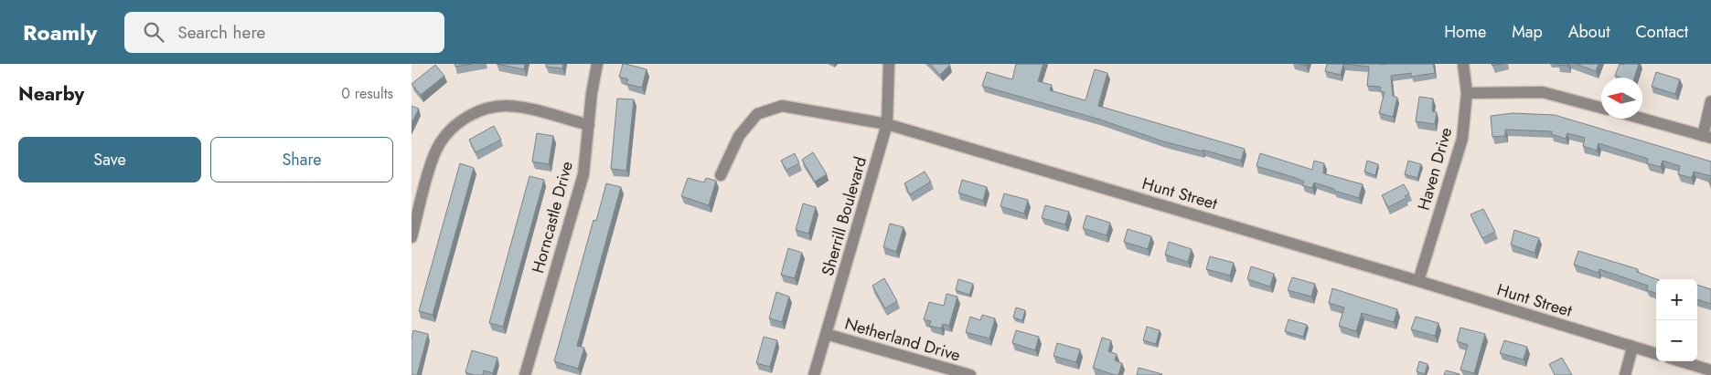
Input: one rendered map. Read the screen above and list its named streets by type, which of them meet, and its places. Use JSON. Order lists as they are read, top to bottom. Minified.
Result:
{"streets":{"street":["Haven Drive","Hunt Street","Sherrill Boulevard","Horncastle Drive","Netherland Drive"]},"crossings":[["Haven Drive","Hunt Street"],["Hunt Street","Sherrill Boulevard"],["Sherrill Boulevard","Netherland Drive"]],"north":"left","page":{"header":"Roamly","search":"Search here","nav":["Home","Map","About","Contact"],"heading":["Nearby","0 results"],"buttons":["Save","Share"],"map_buttons":["+","−"]}}
